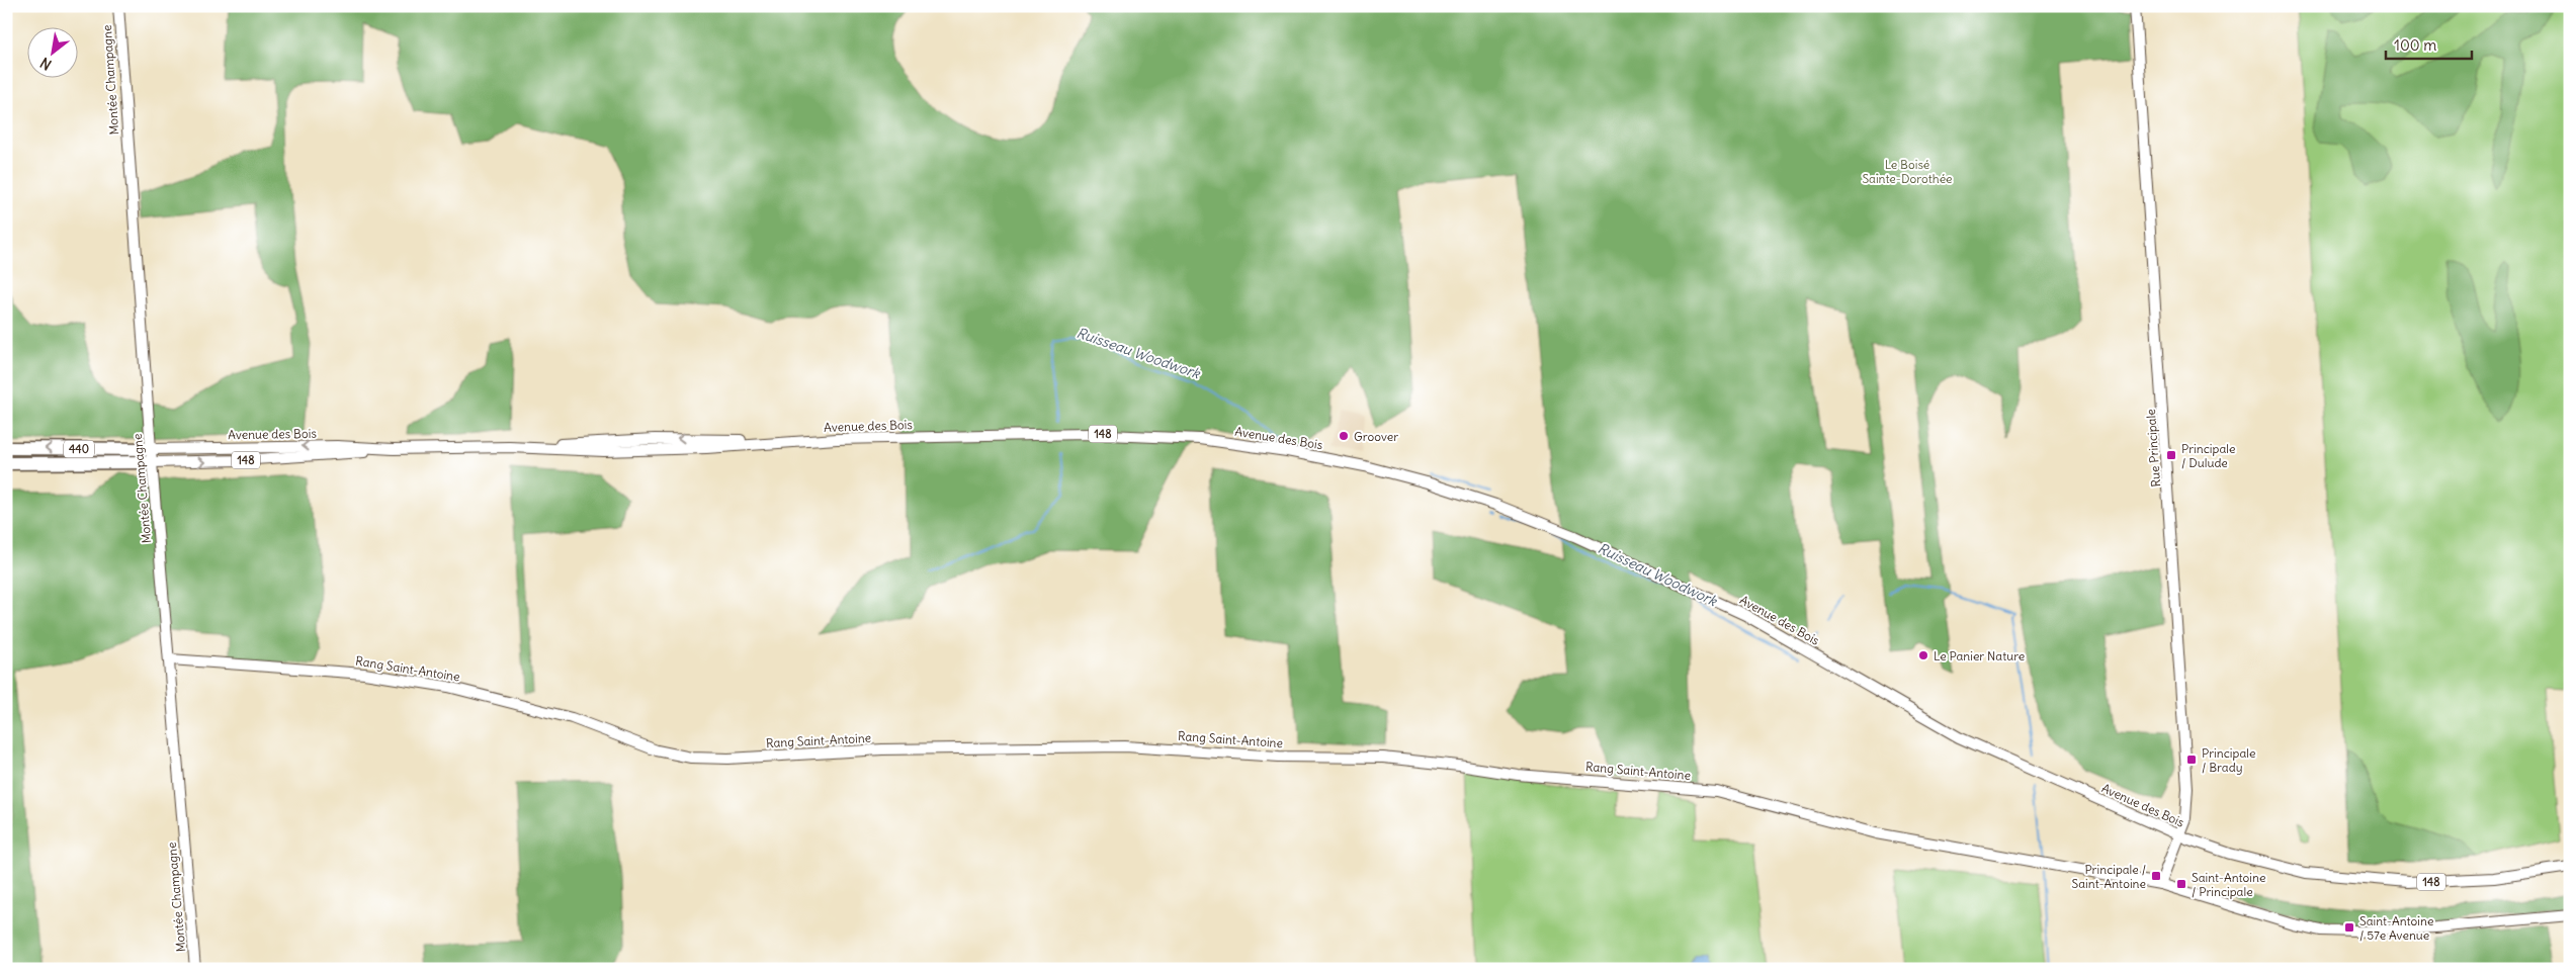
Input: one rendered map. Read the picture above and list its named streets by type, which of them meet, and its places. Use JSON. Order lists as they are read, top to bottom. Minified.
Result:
{"streets":{"highway":["440"],"street":["Montée Champagne","Avenue des Bois","148","Rue Principale","Rang Saint-Antoine"]},"crossings":[["Montée Champagne","Avenue des Bois"],["Montée Champagne","440"],["Montée Champagne","Rang Saint-Antoine"],["Avenue des Bois","Rue Principale"],["Avenue des Bois","440"],["Rue Principale","Rang Saint-Antoine"]],"water":["Ruisseau Woodwork"],"parks":["Le Boisé Sainte-Dorothée"],"places":{"other":["Groover","Le Panier Nature"],"transit":["Principale / Dulude","Principale / Brady","Principale / Saint-Antoine","Saint-Antoine / Principale","Saint-Antoine / 57e Avenue"]},"scale_bar":"100 m","north":"bottom left"}
